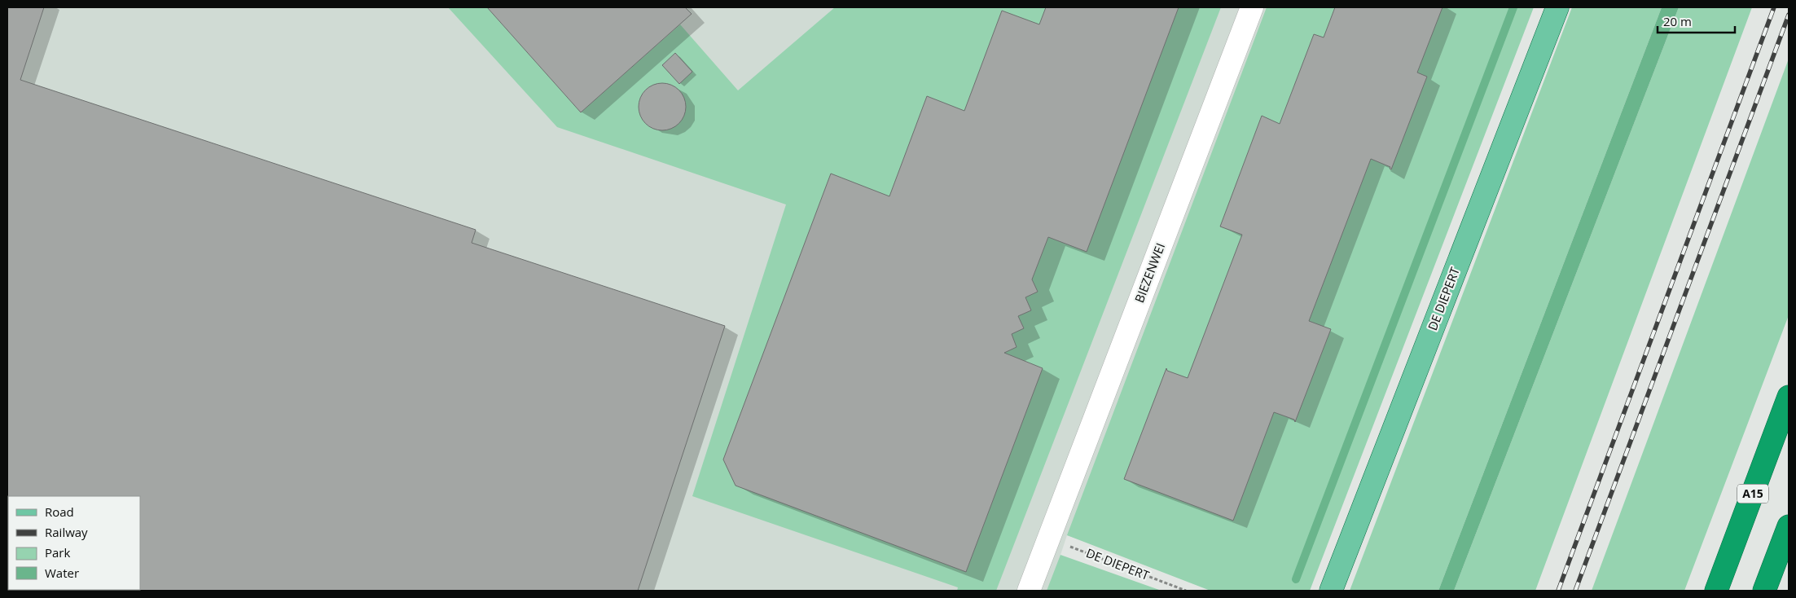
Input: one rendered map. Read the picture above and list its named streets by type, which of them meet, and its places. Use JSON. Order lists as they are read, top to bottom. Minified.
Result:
{"streets":{"highway":["A15"],"main road":["DE DIEPERT"],"street":["BIEZENWEI"]},"crossings":[["BIEZENWEI","DE DIEPERT"]],"legend":["Road","Railway","Park","Water"],"scale_bar":"20 m"}
